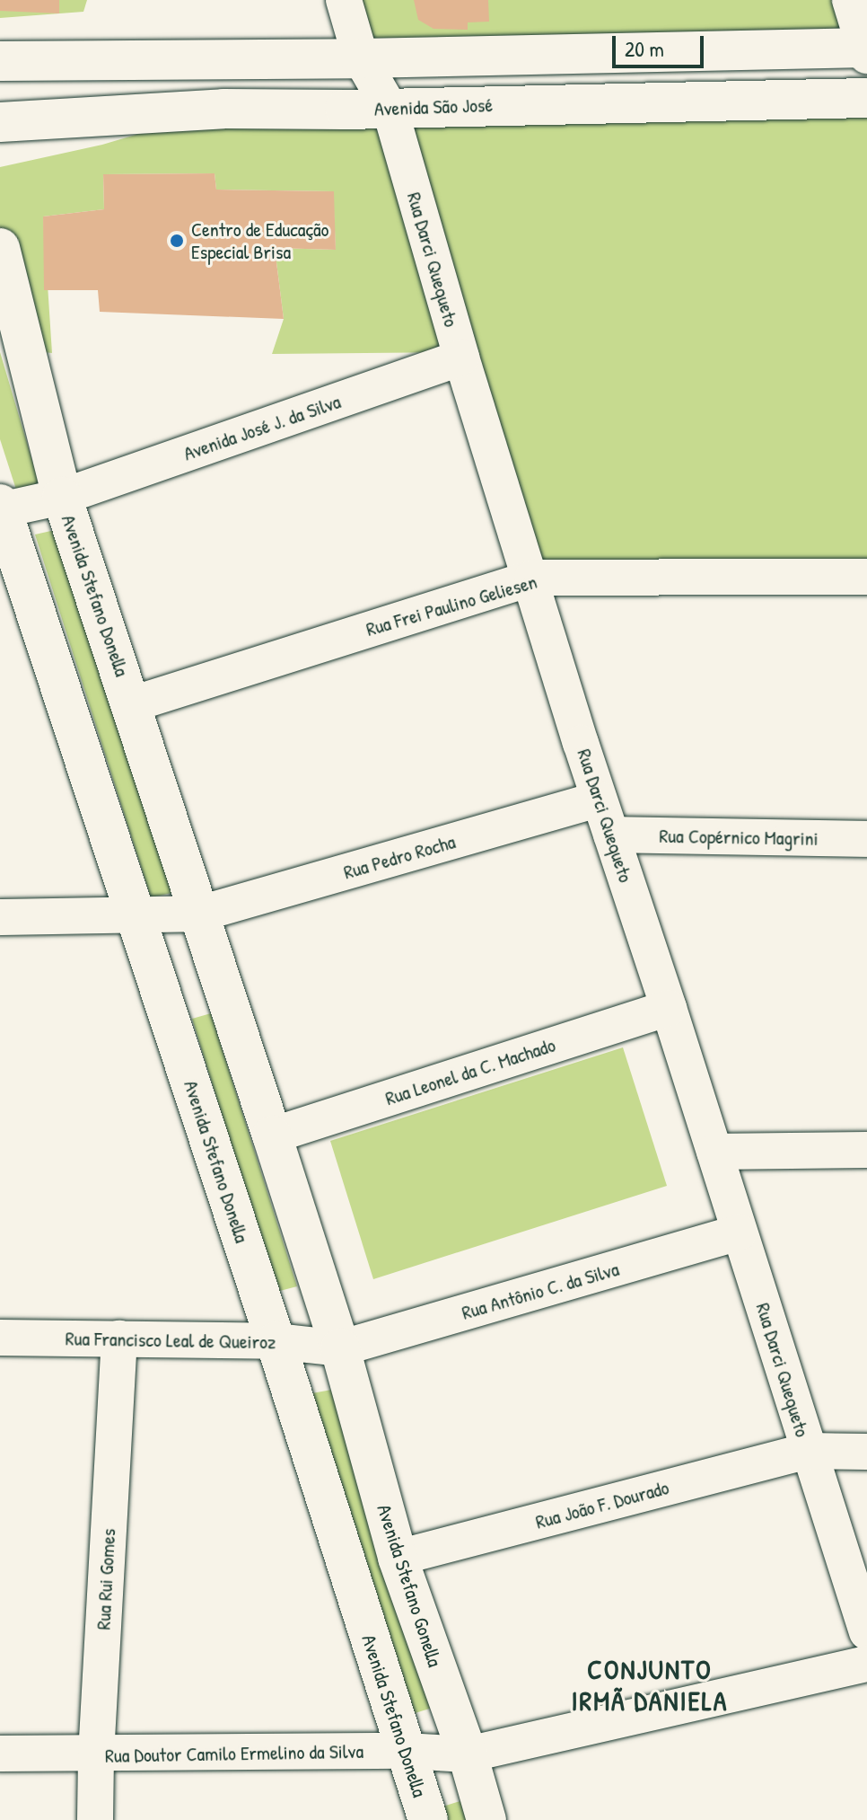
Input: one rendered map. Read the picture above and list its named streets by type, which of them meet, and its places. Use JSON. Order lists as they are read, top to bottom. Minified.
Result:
{"streets":{"street":["Avenida São José","Rua Darci Quequeto","Avenida José J. da Silva","Avenida Stefano Donella","Rua Frei Paulino Geliesen","Rua Copérnico Magrini","Rua Pedro Rocha","Rua Leonel da C. Machado","Rua Antônio C. da Silva","Rua Francisco Leal de Queiroz","Rua João F. Dourado","Rua Rui Gomes","Avenida Stefano Gonella","Rua Doutor Camilo Ermelino da Silva"]},"crossings":[["Avenida São José","Rua Darci Quequeto"],["Rua Darci Quequeto","Avenida José J. da Silva"],["Rua Darci Quequeto","Rua Frei Paulino Geliesen"],["Rua Darci Quequeto","Rua Copérnico Magrini"],["Rua Darci Quequeto","Rua Pedro Rocha"],["Rua Darci Quequeto","Rua Leonel da C. Machado"],["Rua Darci Quequeto","Rua Antônio C. da Silva"],["Rua Darci Quequeto","Rua João F. Dourado"],["Avenida José J. da Silva","Avenida Stefano Donella"],["Avenida Stefano Donella","Rua Frei Paulino Geliesen"],["Avenida Stefano Donella","Rua Pedro Rocha"],["Avenida Stefano Donella","Rua Leonel da C. Machado"],["Avenida Stefano Donella","Rua Antônio C. da Silva"],["Avenida Stefano Donella","Rua Francisco Leal de Queiroz"],["Avenida Stefano Donella","Avenida Stefano Gonella"],["Avenida Stefano Donella","Rua Doutor Camilo Ermelino da Silva"],["Rua Antônio C. da Silva","Rua Francisco Leal de Queiroz"],["Rua Antônio C. da Silva","Avenida Stefano Gonella"],["Rua Francisco Leal de Queiroz","Rua Rui Gomes"],["Rua Francisco Leal de Queiroz","Avenida Stefano Gonella"],["Rua João F. Dourado","Avenida Stefano Gonella"],["Rua Rui Gomes","Rua Doutor Camilo Ermelino da Silva"],["Avenida Stefano Gonella","Rua Doutor Camilo Ermelino da Silva"]],"districts":["CONJUNTO IRMÃ DANIELA"],"places":["Centro de Educação Especial Brisa"],"scale_bar":"20 m"}
